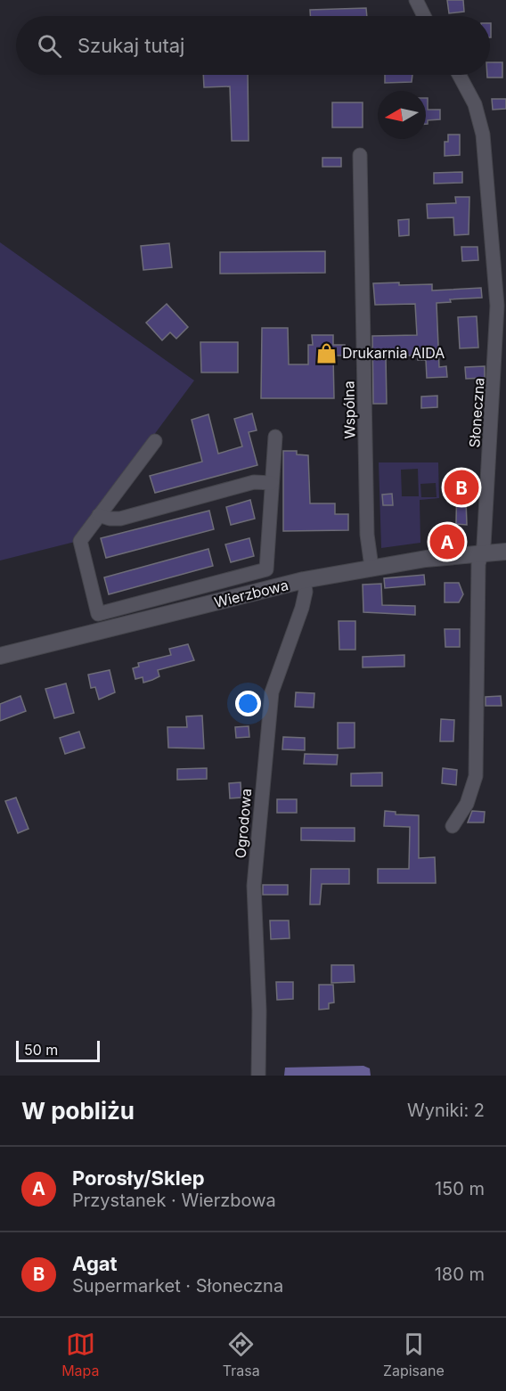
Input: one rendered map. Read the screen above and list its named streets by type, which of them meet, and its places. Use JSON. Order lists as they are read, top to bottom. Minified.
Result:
{"streets":{"street":["Wspólna","Słoneczna","Wierzbowa","Ogrodowa"]},"crossings":[["Wspólna","Wierzbowa"],["Słoneczna","Wierzbowa"],["Wierzbowa","Ogrodowa"]],"places":{"shop":["Drukarnia AIDA"]},"scale_bar":"50 m","north":"left","page":{"search":"Szukaj tutaj","pins":["B","A"],"scale":"50 m","heading":["W pobliżu","Wyniki: 2"],"list":[{"mark":"A","name":"Porosły/Sklep","note":"Przystanek · Wierzbowa","value":"150 m"},{"mark":"B","name":"Agat","note":"Supermarket · Słoneczna","value":"180 m"}],"nav":["Mapa","Trasa","Zapisane"]}}
